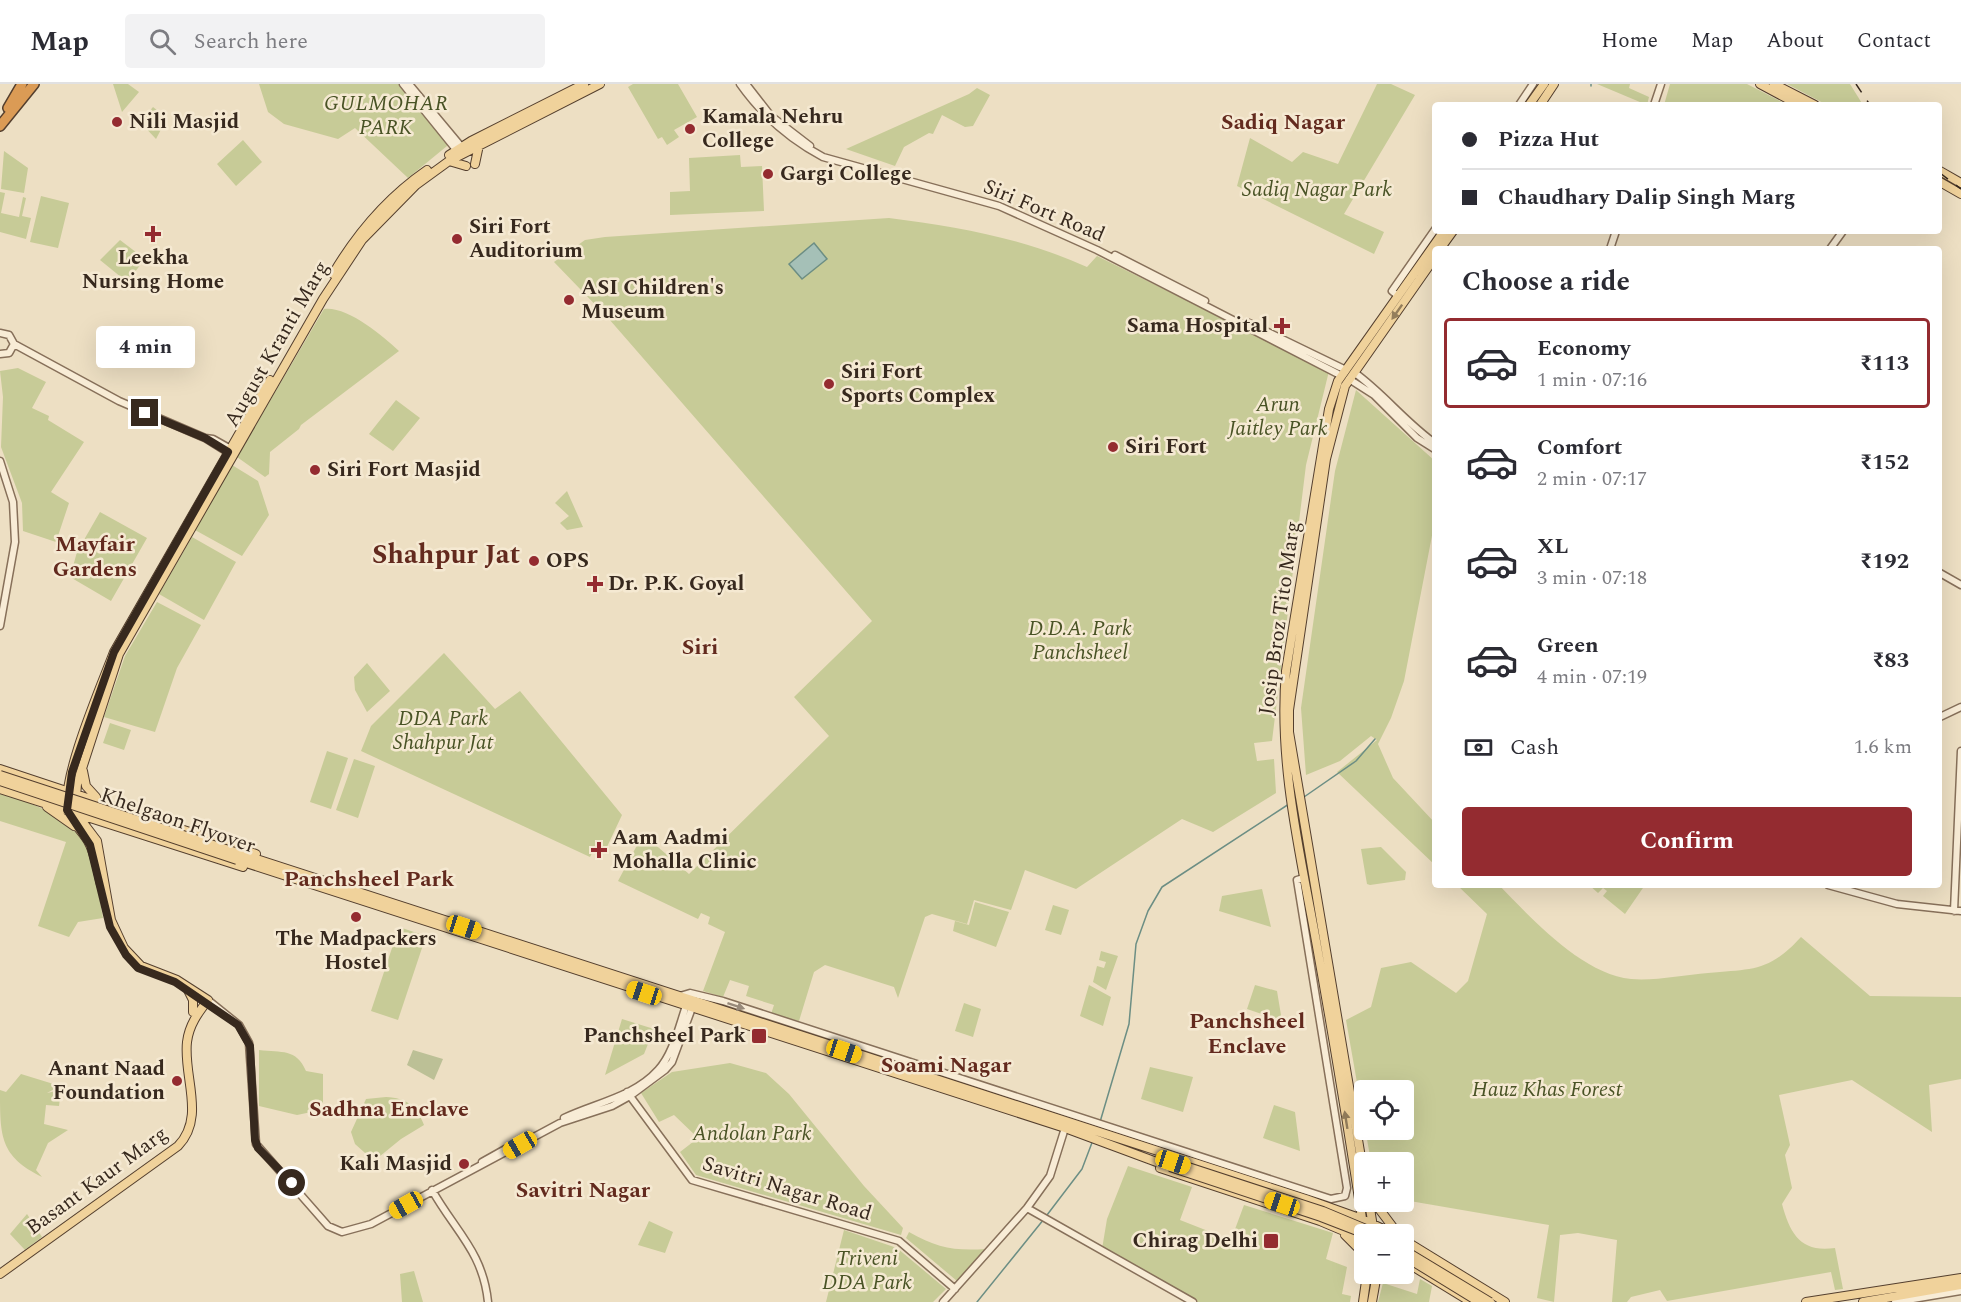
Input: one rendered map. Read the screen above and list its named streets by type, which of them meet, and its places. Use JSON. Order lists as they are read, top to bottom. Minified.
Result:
{"streets":{"main road":["August Kranti Marg","Josip Broz Tito Marg","Khelgaon Flyover","Basant Kaur Marg"],"street":["Siri Fort Road","Savitri Nagar Road"]},"crossings":[["Siri Fort Road","Josip Broz Tito Marg"]],"districts":["Sadiq Nagar","Mayfair Gardens","Shahpur Jat","Siri","Panchsheel Park","Panchsheel Enclave","Soami Nagar","Sadhna Enclave","Savitri Nagar"],"parks":["GULMOHAR PARK","Sadiq Nagar Park","Arun Jaitley Park","D.D.A. Park Panchsheel","DDA Park Shahpur Jat","Hauz Khas Forest","Andolan Park","Triveni DDA Park"],"places":{"other":["Nili Masjid","Kamala Nehru College","Gargi College","Siri Fort Auditorium","ASI Children's Museum","Siri Fort Sports Complex","Siri Fort","Siri Fort Masjid","OPS","The Madpackers Hostel","Anant Naad Foundation","Kali Masjid"],"health":["Leekha Nursing Home","Sama Hospital","Dr. P.K. Goyal","Aam Aadmi Mohalla Clinic"],"transit":["Panchsheel Park","Chirag Delhi"]},"page":{"header":"Map","search":"Search here","nav":["Home","Map","About","Contact"],"banner":["Pizza Hut","Chaudhary Dalip Singh Marg"],"heading":"Choose a ride","list":[{"name":"Economy","note":"1 min · 07:16","value":"₹113"},{"name":"Comfort","note":"2 min · 07:17","value":"₹152"},{"name":"XL","note":"3 min · 07:18","value":"₹192"},{"name":"Green","note":"4 min · 07:19","value":"₹83"}],"bubble":"4 min","pay":["Cash","1.6 km"],"buttons":"Confirm","map_buttons":["+","−"]}}
